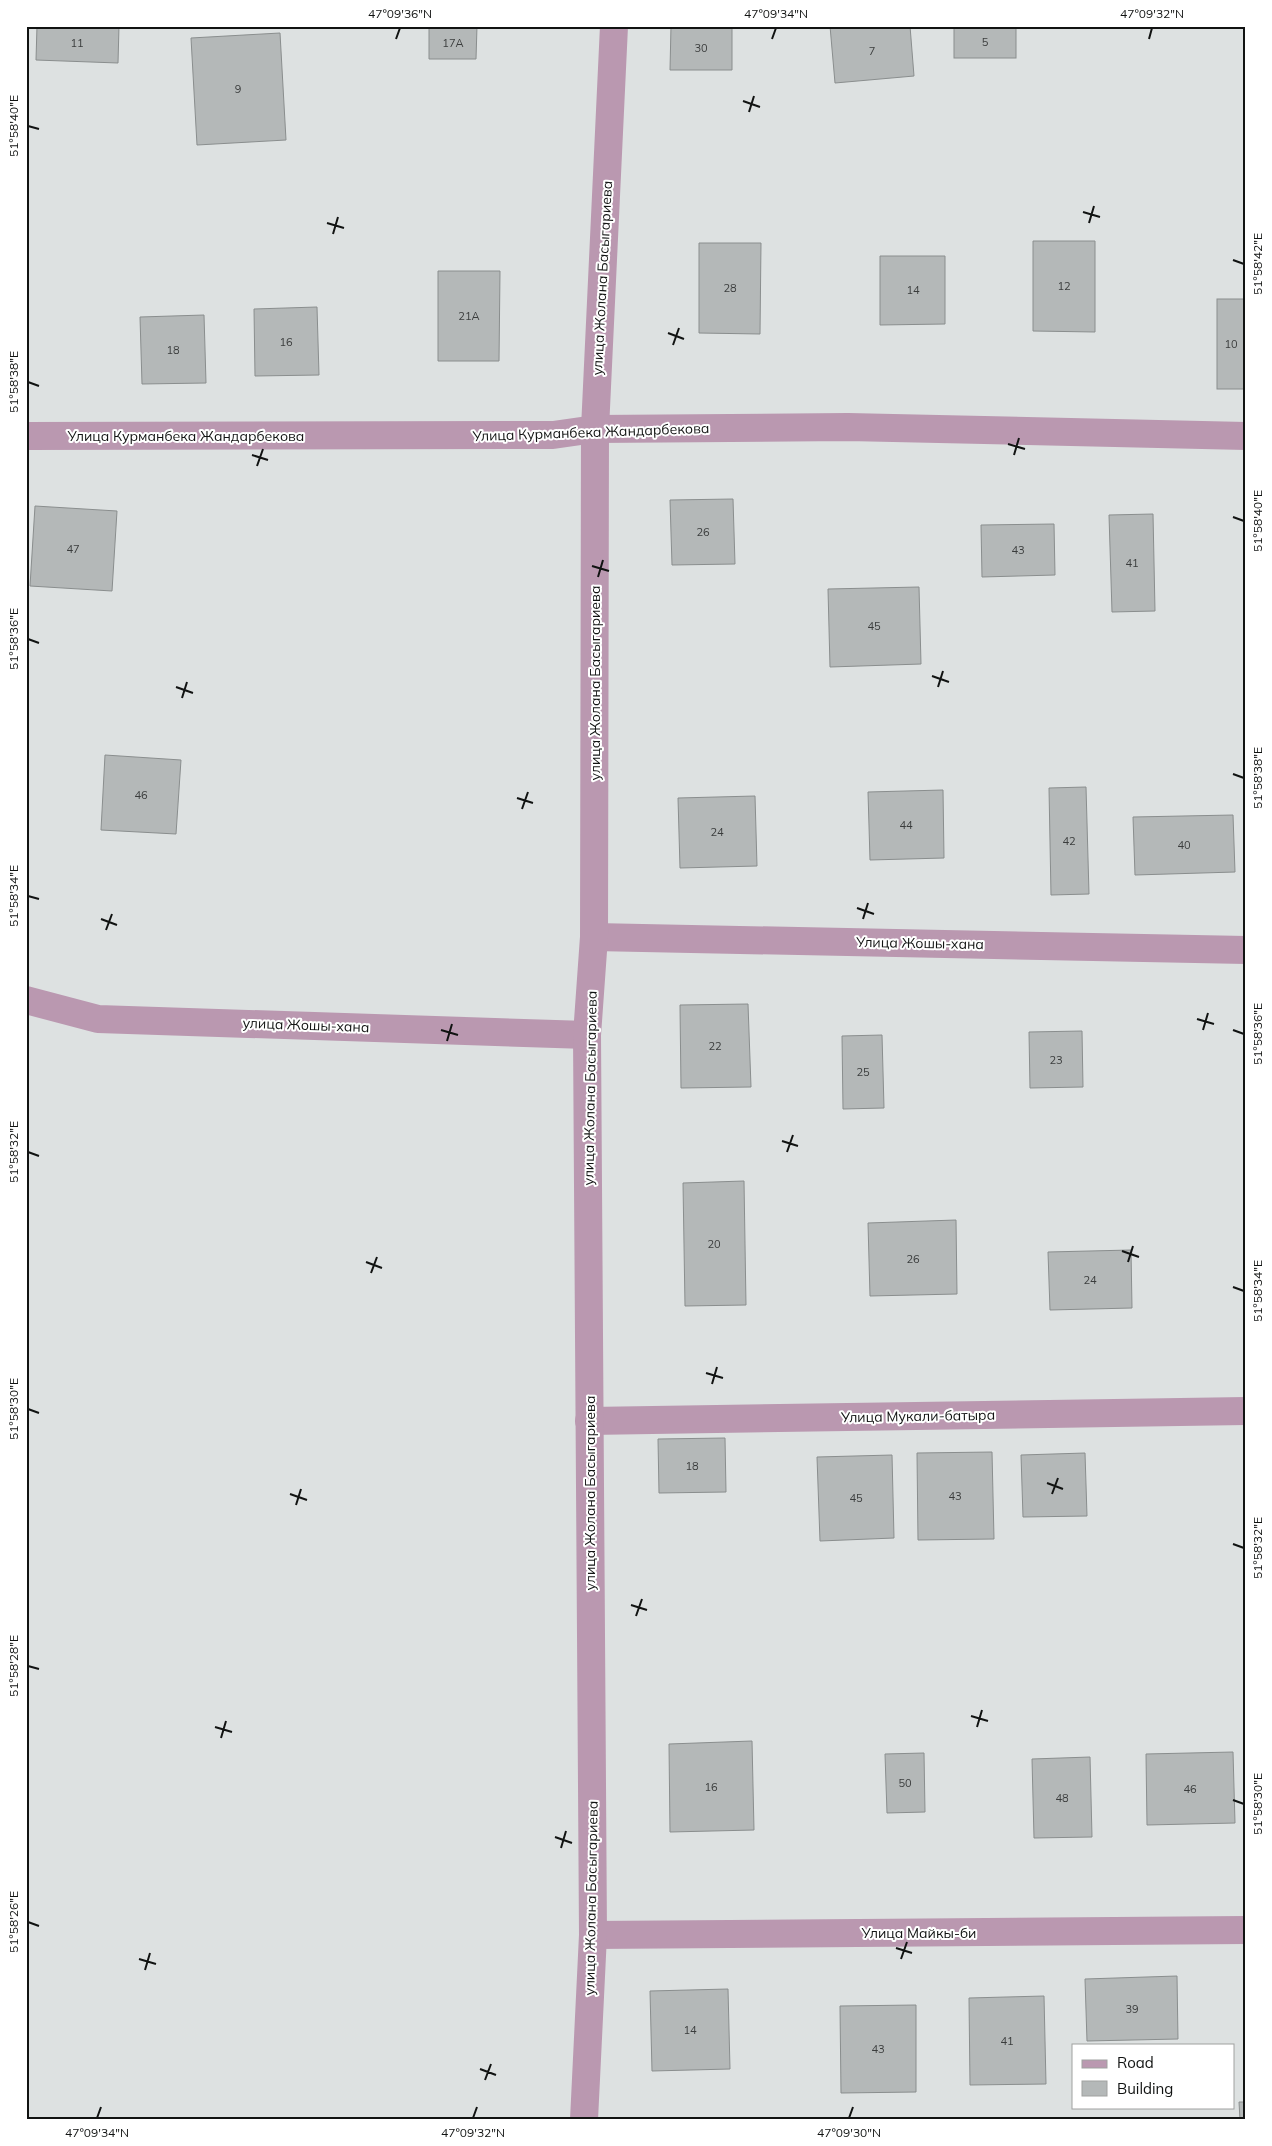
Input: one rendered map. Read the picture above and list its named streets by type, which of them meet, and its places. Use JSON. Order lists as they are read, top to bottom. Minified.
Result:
{"streets":{"street":["улица Жолана Басыгариева","Улица Курманбека Жандарбекова","Улица Жошы-хана","улица Жошы-хана","Улица Мукали-батыра","Улица Майкы-би"]},"crossings":[["улица Жолана Басыгариева","Улица Курманбека Жандарбекова"],["улица Жолана Басыгариева","Улица Жошы-хана"],["улица Жолана Басыгариева","улица Жошы-хана"],["улица Жолана Басыгариева","Улица Мукали-батыра"],["улица Жолана Басыгариева","Улица Майкы-би"]],"house_numbers":["5","11","17А","30","7","9","12","28","14","21А","16","10","18","26","47","43","41","45","46","44","24","42","40","22","23","25","20","26","24","18","43","45","50","16","46","48","39","14","41","43"],"legend":["Road","Building"],"coordinates":["47°09'36\"N","47°09'34\"N","47°09'32\"N","51°58'40\"E","51°58'42\"E","51°58'38\"E","51°58'36\"E","51°58'34\"E","51°58'32\"E","51°58'30\"E","51°58'28\"E","51°58'26\"E","47°09'30\"N"]}
